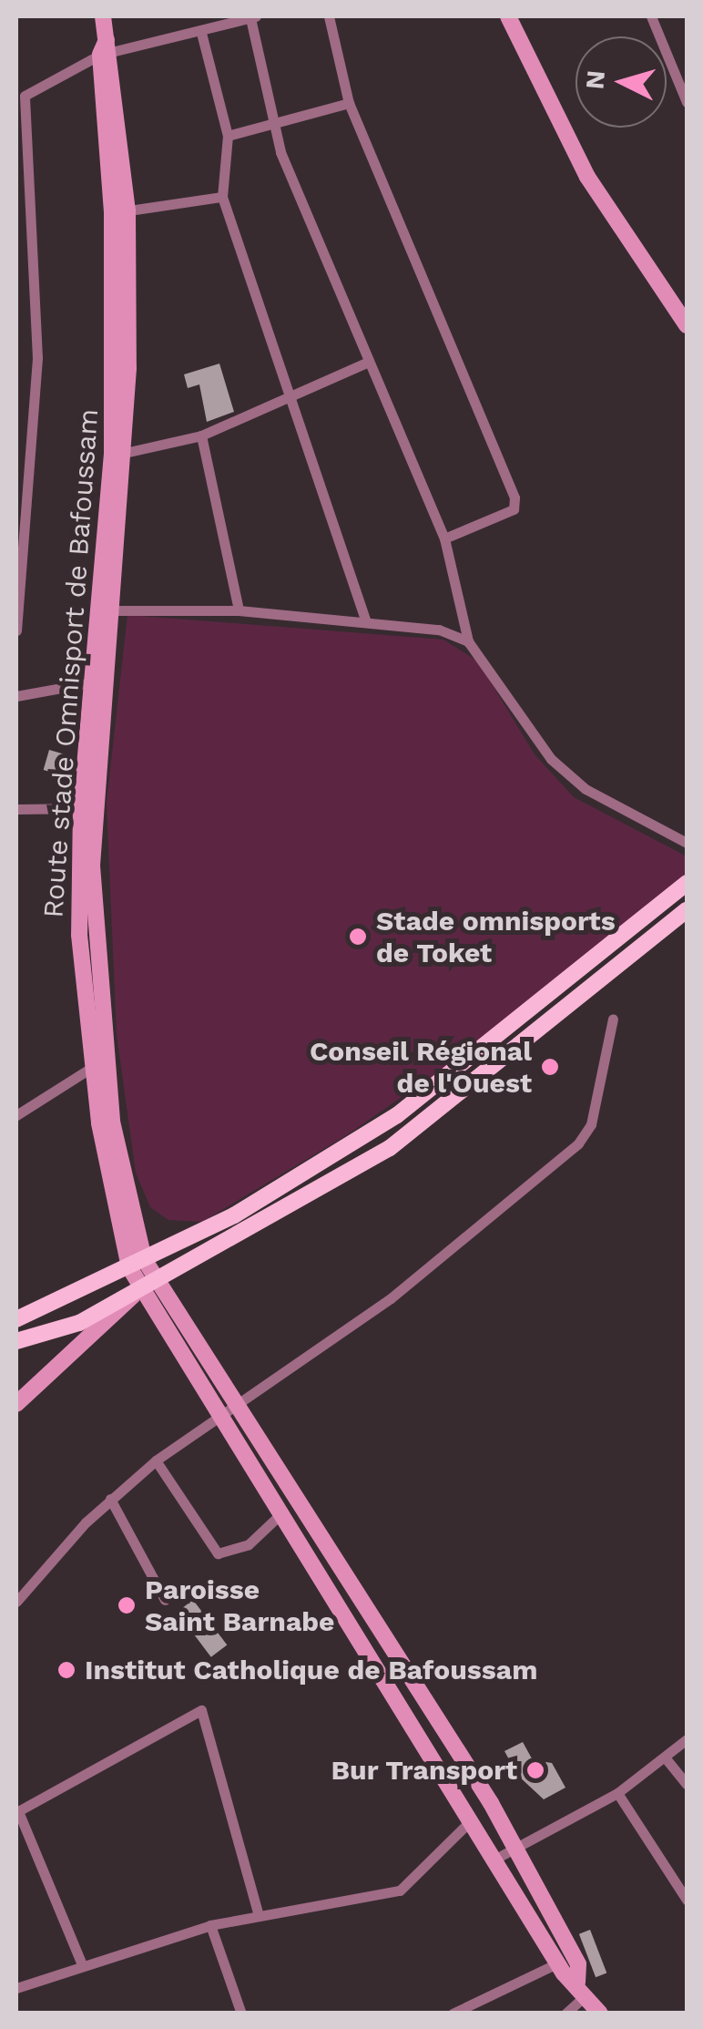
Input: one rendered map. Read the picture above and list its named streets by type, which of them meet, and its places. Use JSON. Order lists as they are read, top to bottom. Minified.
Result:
{"streets":{"street":["Route stade Omnisport de Bafoussam"]},"places":["Stade omnisports de Toket","Conseil Régional de l'Ouest","Paroisse Saint Barnabe","Institut Catholique de Bafoussam","Bur Transport"],"north":"left"}
